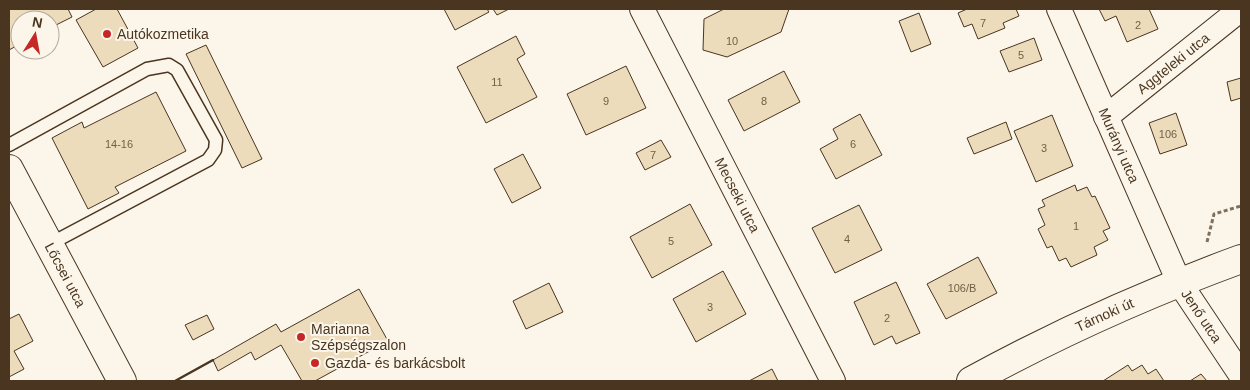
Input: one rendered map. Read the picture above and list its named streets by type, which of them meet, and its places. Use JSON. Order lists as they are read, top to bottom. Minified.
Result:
{"streets":{"street":["Aggteleki utca","Murányi utca","Mecseki utca","Lőcsei utca","Tárnoki út","Jenő utca"]},"crossings":[["Aggteleki utca","Murányi utca"],["Murányi utca","Tárnoki út"],["Murányi utca","Jenő utca"],["Tárnoki út","Jenő utca"]],"places":["Autókozmetika","Marianna Szépségszalon","Gazda- és barkácsbolt"],"house_numbers":["7","2","10","5","11","9","8","106","14-16","6","3","7","1","4","5","106/B","3","2"],"north":"top"}
